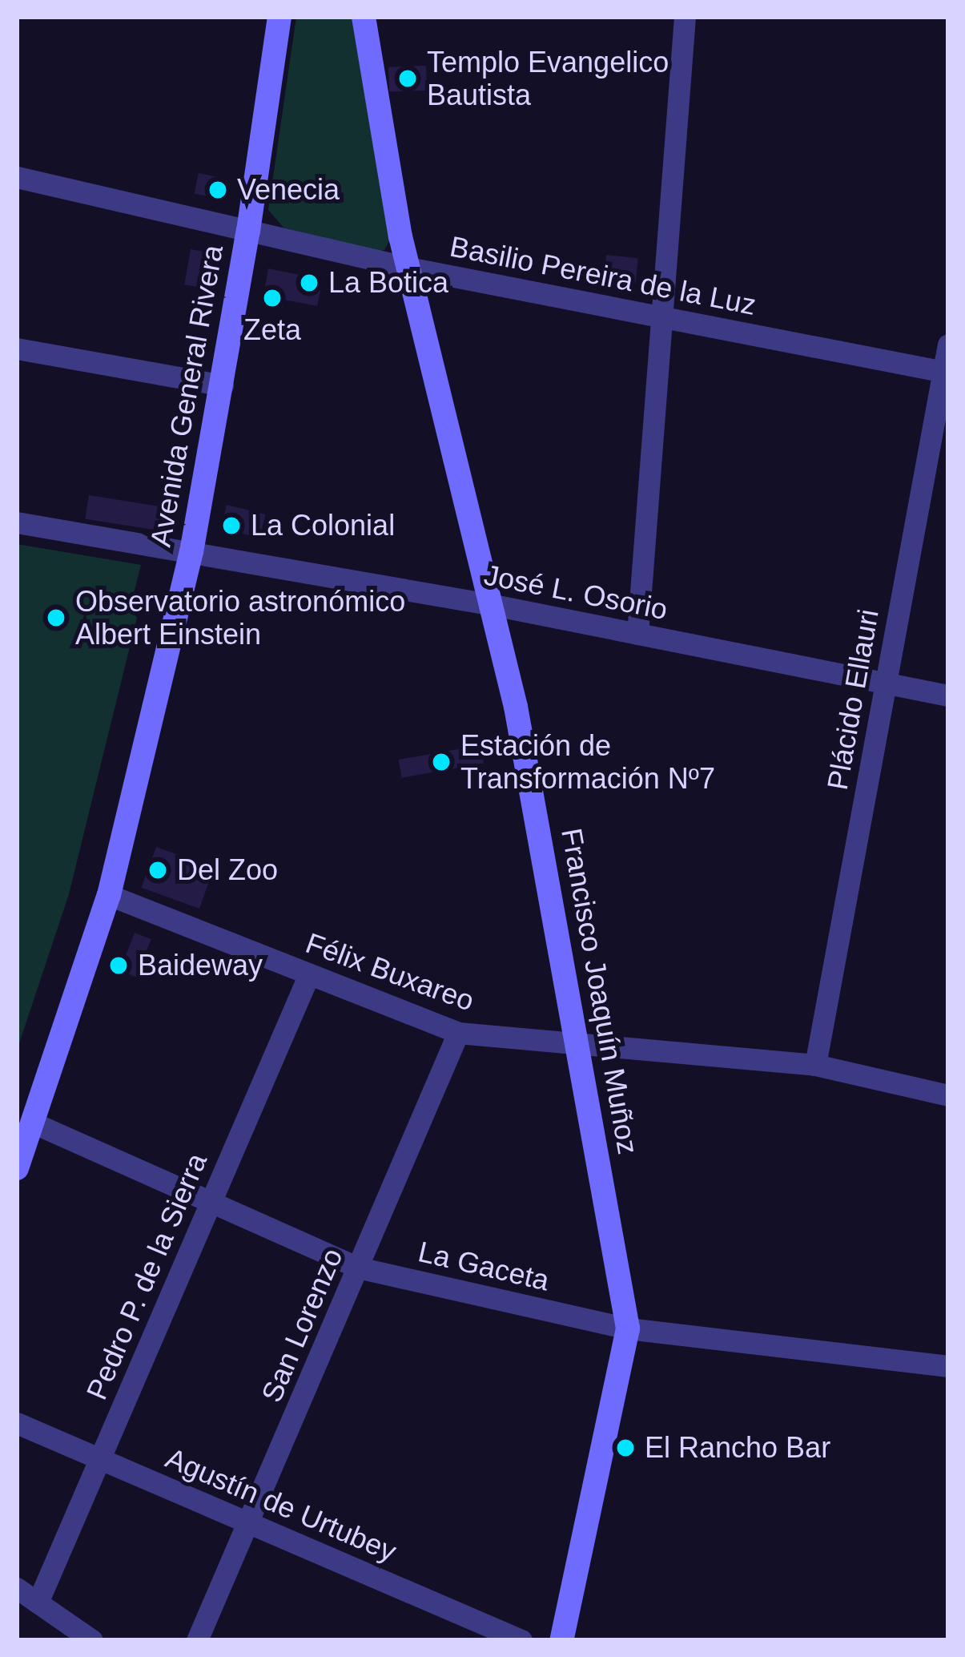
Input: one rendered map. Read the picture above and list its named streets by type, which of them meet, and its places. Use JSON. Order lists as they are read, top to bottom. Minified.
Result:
{"streets":{"street":["Basilio Pereira de la Luz","Avenida General Rivera","José L. Osorio","Plácido Ellauri","Félix Buxareo","Francisco Joaquín Muñoz","La Gaceta","Pedro P. de la Sierra","San Lorenzo","Agustín de Urtubey"]},"crossings":[["Basilio Pereira de la Luz","Avenida General Rivera"],["Basilio Pereira de la Luz","Plácido Ellauri"],["Basilio Pereira de la Luz","Francisco Joaquín Muñoz"],["Avenida General Rivera","José L. Osorio"],["Avenida General Rivera","Félix Buxareo"],["Avenida General Rivera","La Gaceta"],["José L. Osorio","Plácido Ellauri"],["José L. Osorio","Francisco Joaquín Muñoz"],["Plácido Ellauri","Félix Buxareo"],["Félix Buxareo","Francisco Joaquín Muñoz"],["Félix Buxareo","Pedro P. de la Sierra"],["Félix Buxareo","San Lorenzo"],["Francisco Joaquín Muñoz","La Gaceta"],["La Gaceta","Pedro P. de la Sierra"],["La Gaceta","San Lorenzo"],["Pedro P. de la Sierra","Agustín de Urtubey"],["San Lorenzo","Agustín de Urtubey"]],"places":["Templo Evangelico Bautista","Venecia","La Botica","Zeta","La Colonial","Observatorio astronómico Albert Einstein","Estación de Transformación Nº7","Del Zoo","Baideway","El Rancho Bar"]}
